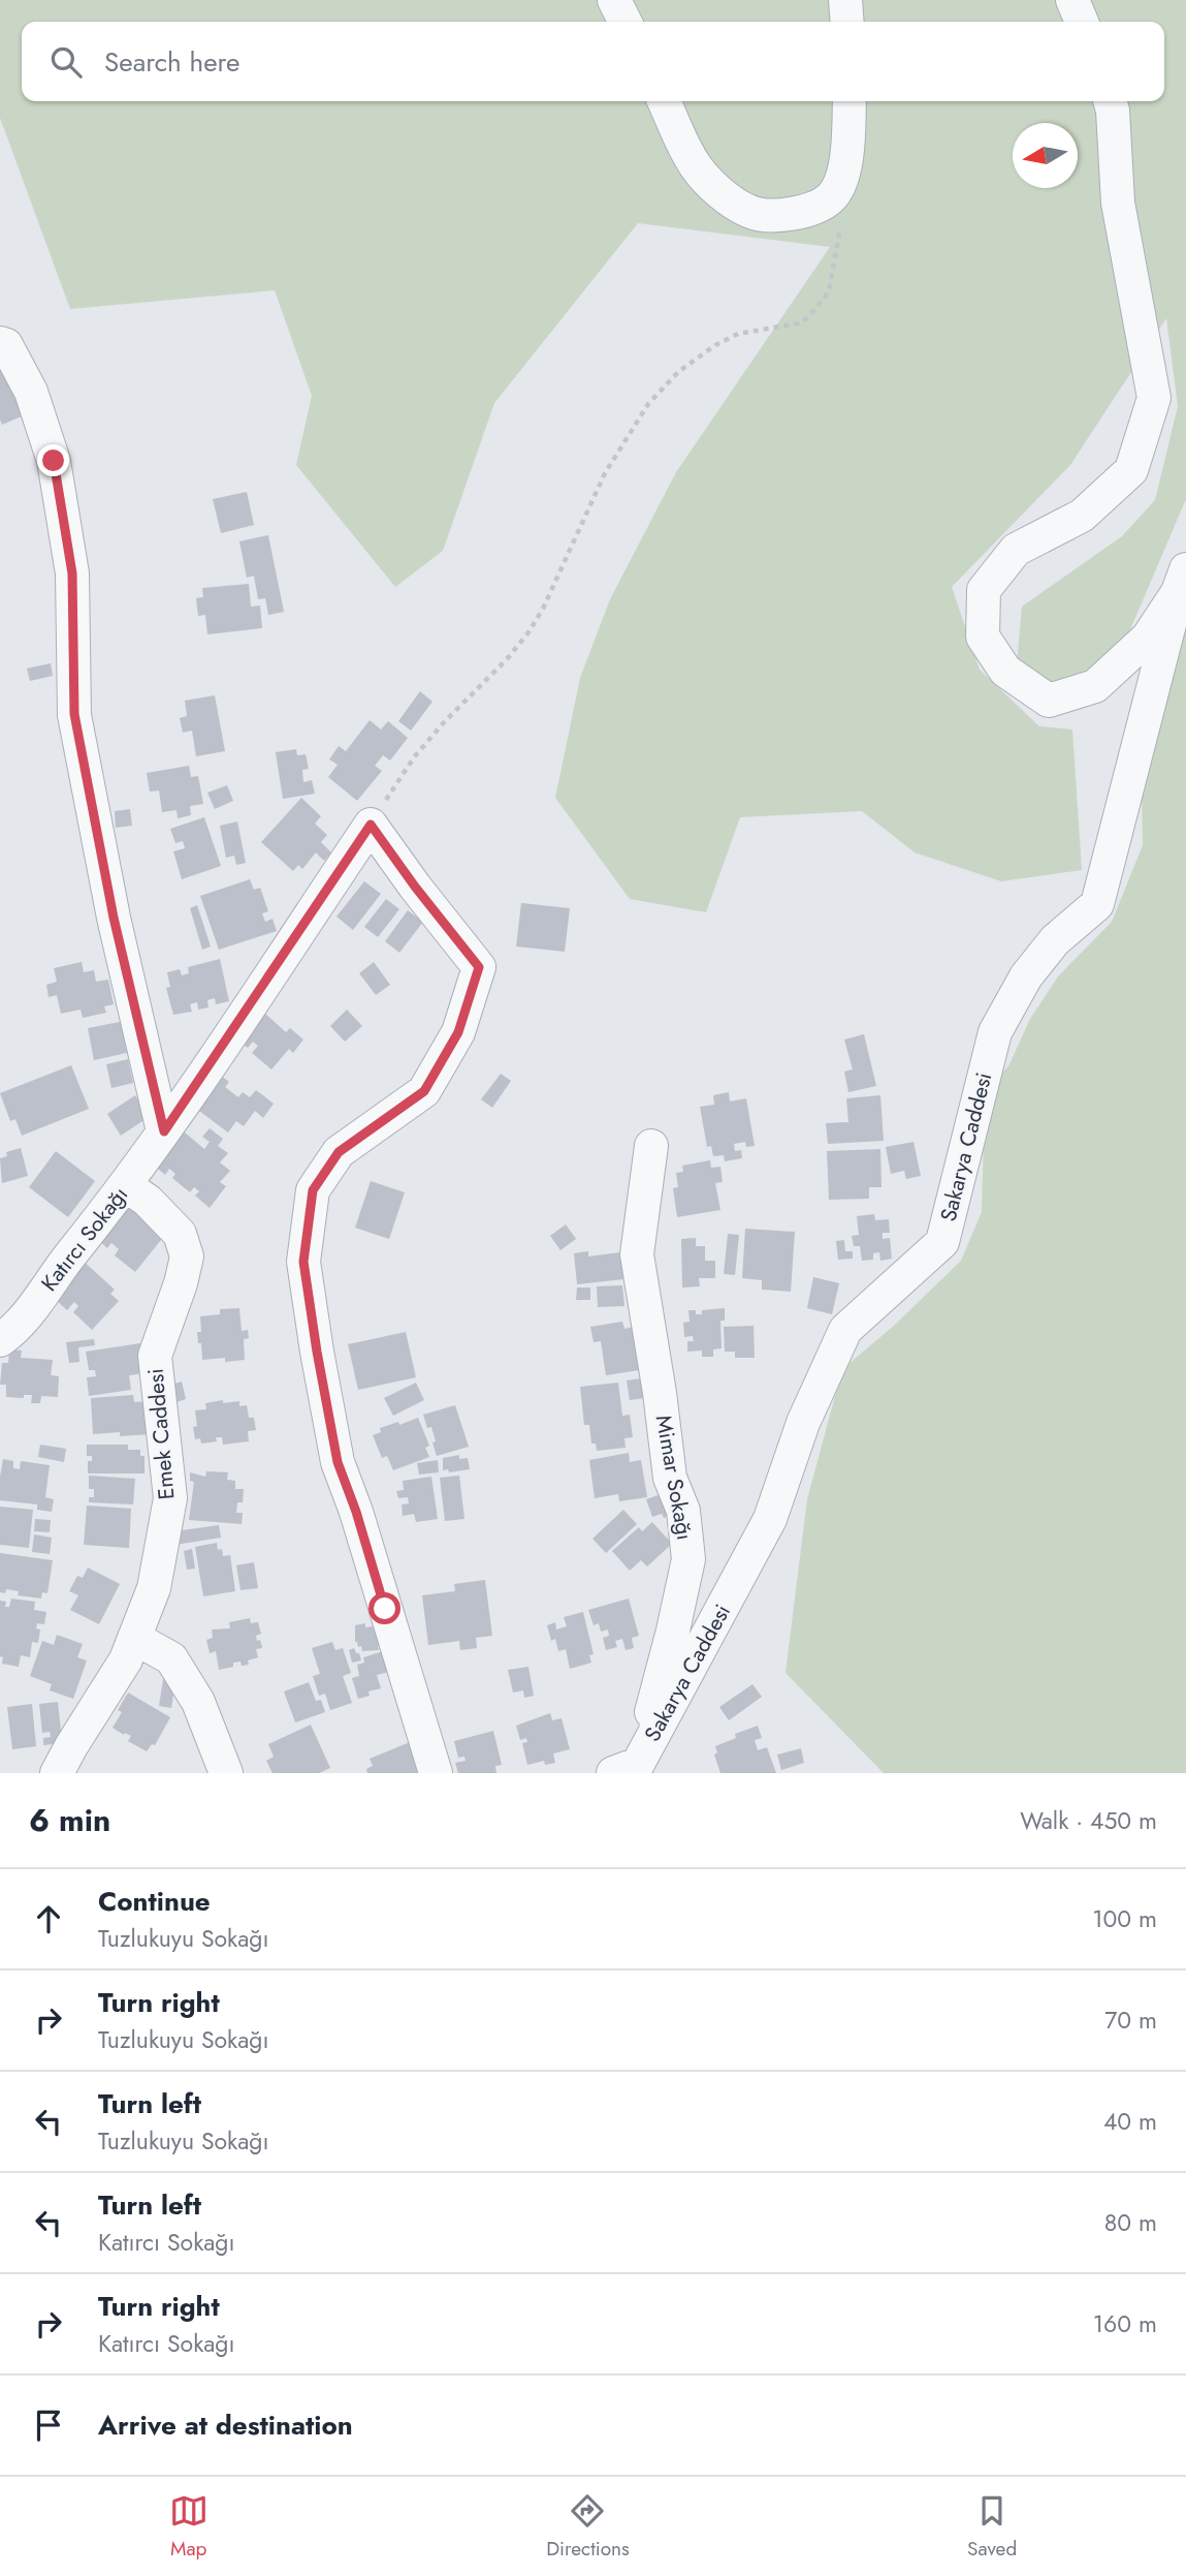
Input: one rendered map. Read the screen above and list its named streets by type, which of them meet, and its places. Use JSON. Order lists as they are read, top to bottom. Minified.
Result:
{"streets":{"street":["Sakarya Caddesi","Katırcı Sokağı","Emek Caddesi","Mimar Sokağı"]},"crossings":[["Sakarya Caddesi","Mimar Sokağı"],["Katırcı Sokağı","Emek Caddesi"]],"north":"left","page":{"search":"Search here","heading":["6 min","Walk · 450 m"],"list":[["Continue","Tuzlukuyu Sokağı","100 m"],["Turn right","Tuzlukuyu Sokağı","70 m"],["Turn left","Tuzlukuyu Sokağı","40 m"],["Turn left","Katırcı Sokağı","80 m"],["Turn right","Katırcı Sokağı","160 m"],"Arrive at destination"],"nav":["Map","Directions","Saved"]}}
